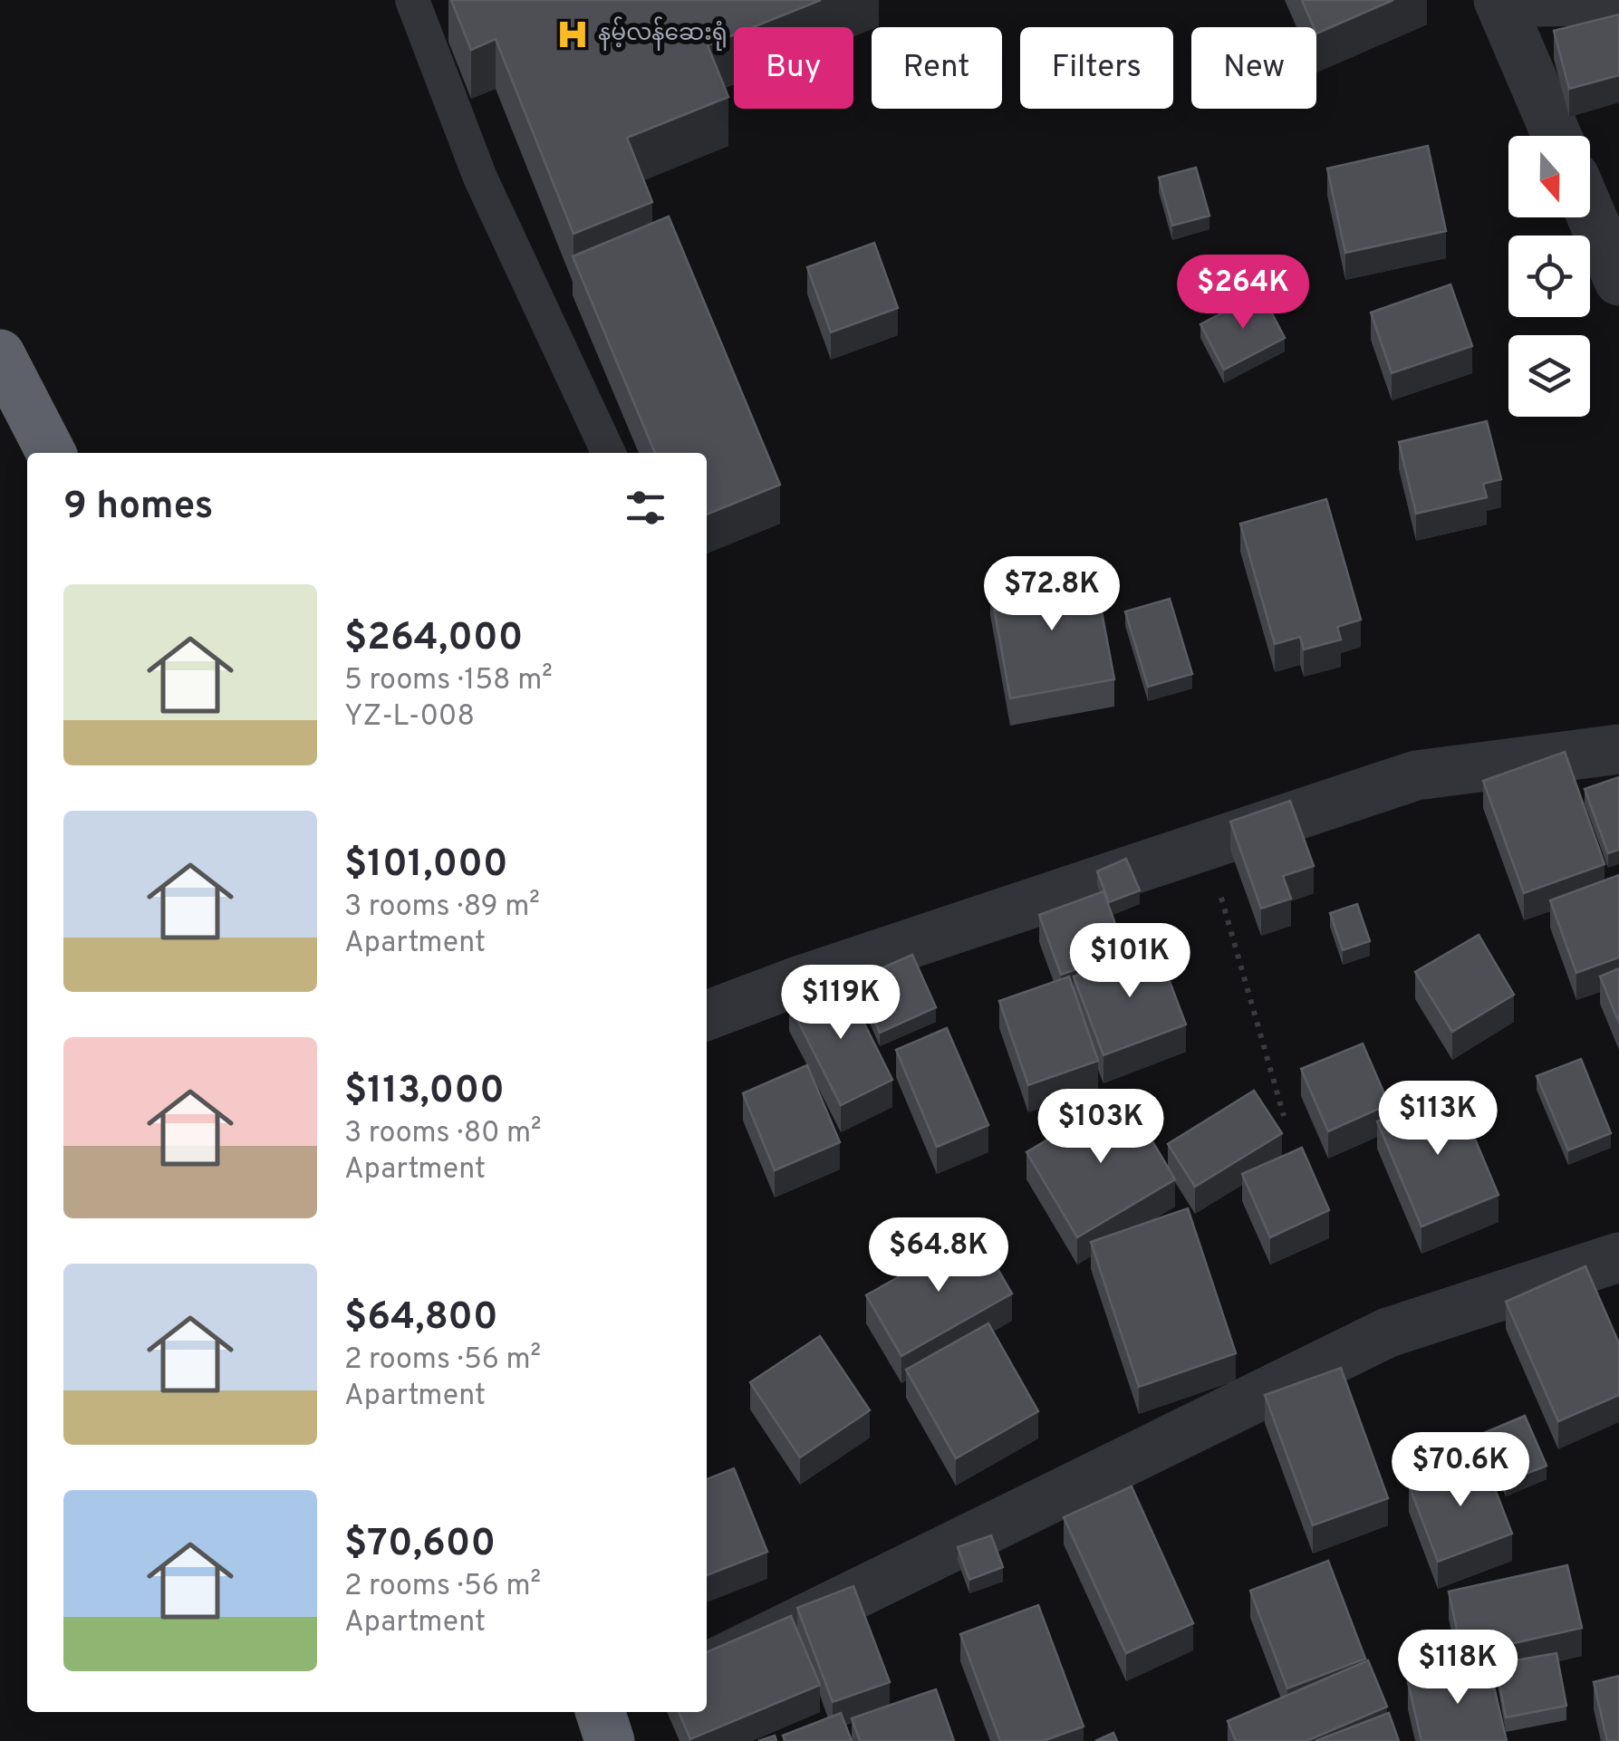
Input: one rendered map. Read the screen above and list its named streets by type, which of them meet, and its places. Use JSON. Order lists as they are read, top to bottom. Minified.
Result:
{"places":{"hospital":["နမ့်လန်ဆေးရုံ"]},"north":"bottom","page":{"chip":["Buy","Rent","Filters","New"],"price":["$264K","$72.8K","$101K","$119K","$113K","$103K","$64.8K","$70.6K","$118K"],"heading":"9 homes","list":[{"name":"$264,000","note":"5 rooms · 158 m² · YZ-L-008"},{"name":"$101,000","note":"3 rooms · 89 m² · Apartment"},{"name":"$113,000","note":"3 rooms · 80 m² · Apartment"},{"name":"$64,800","note":"2 rooms · 56 m² · Apartment"},{"name":"$70,600","note":"2 rooms · 56 m² · Apartment"}]}}
